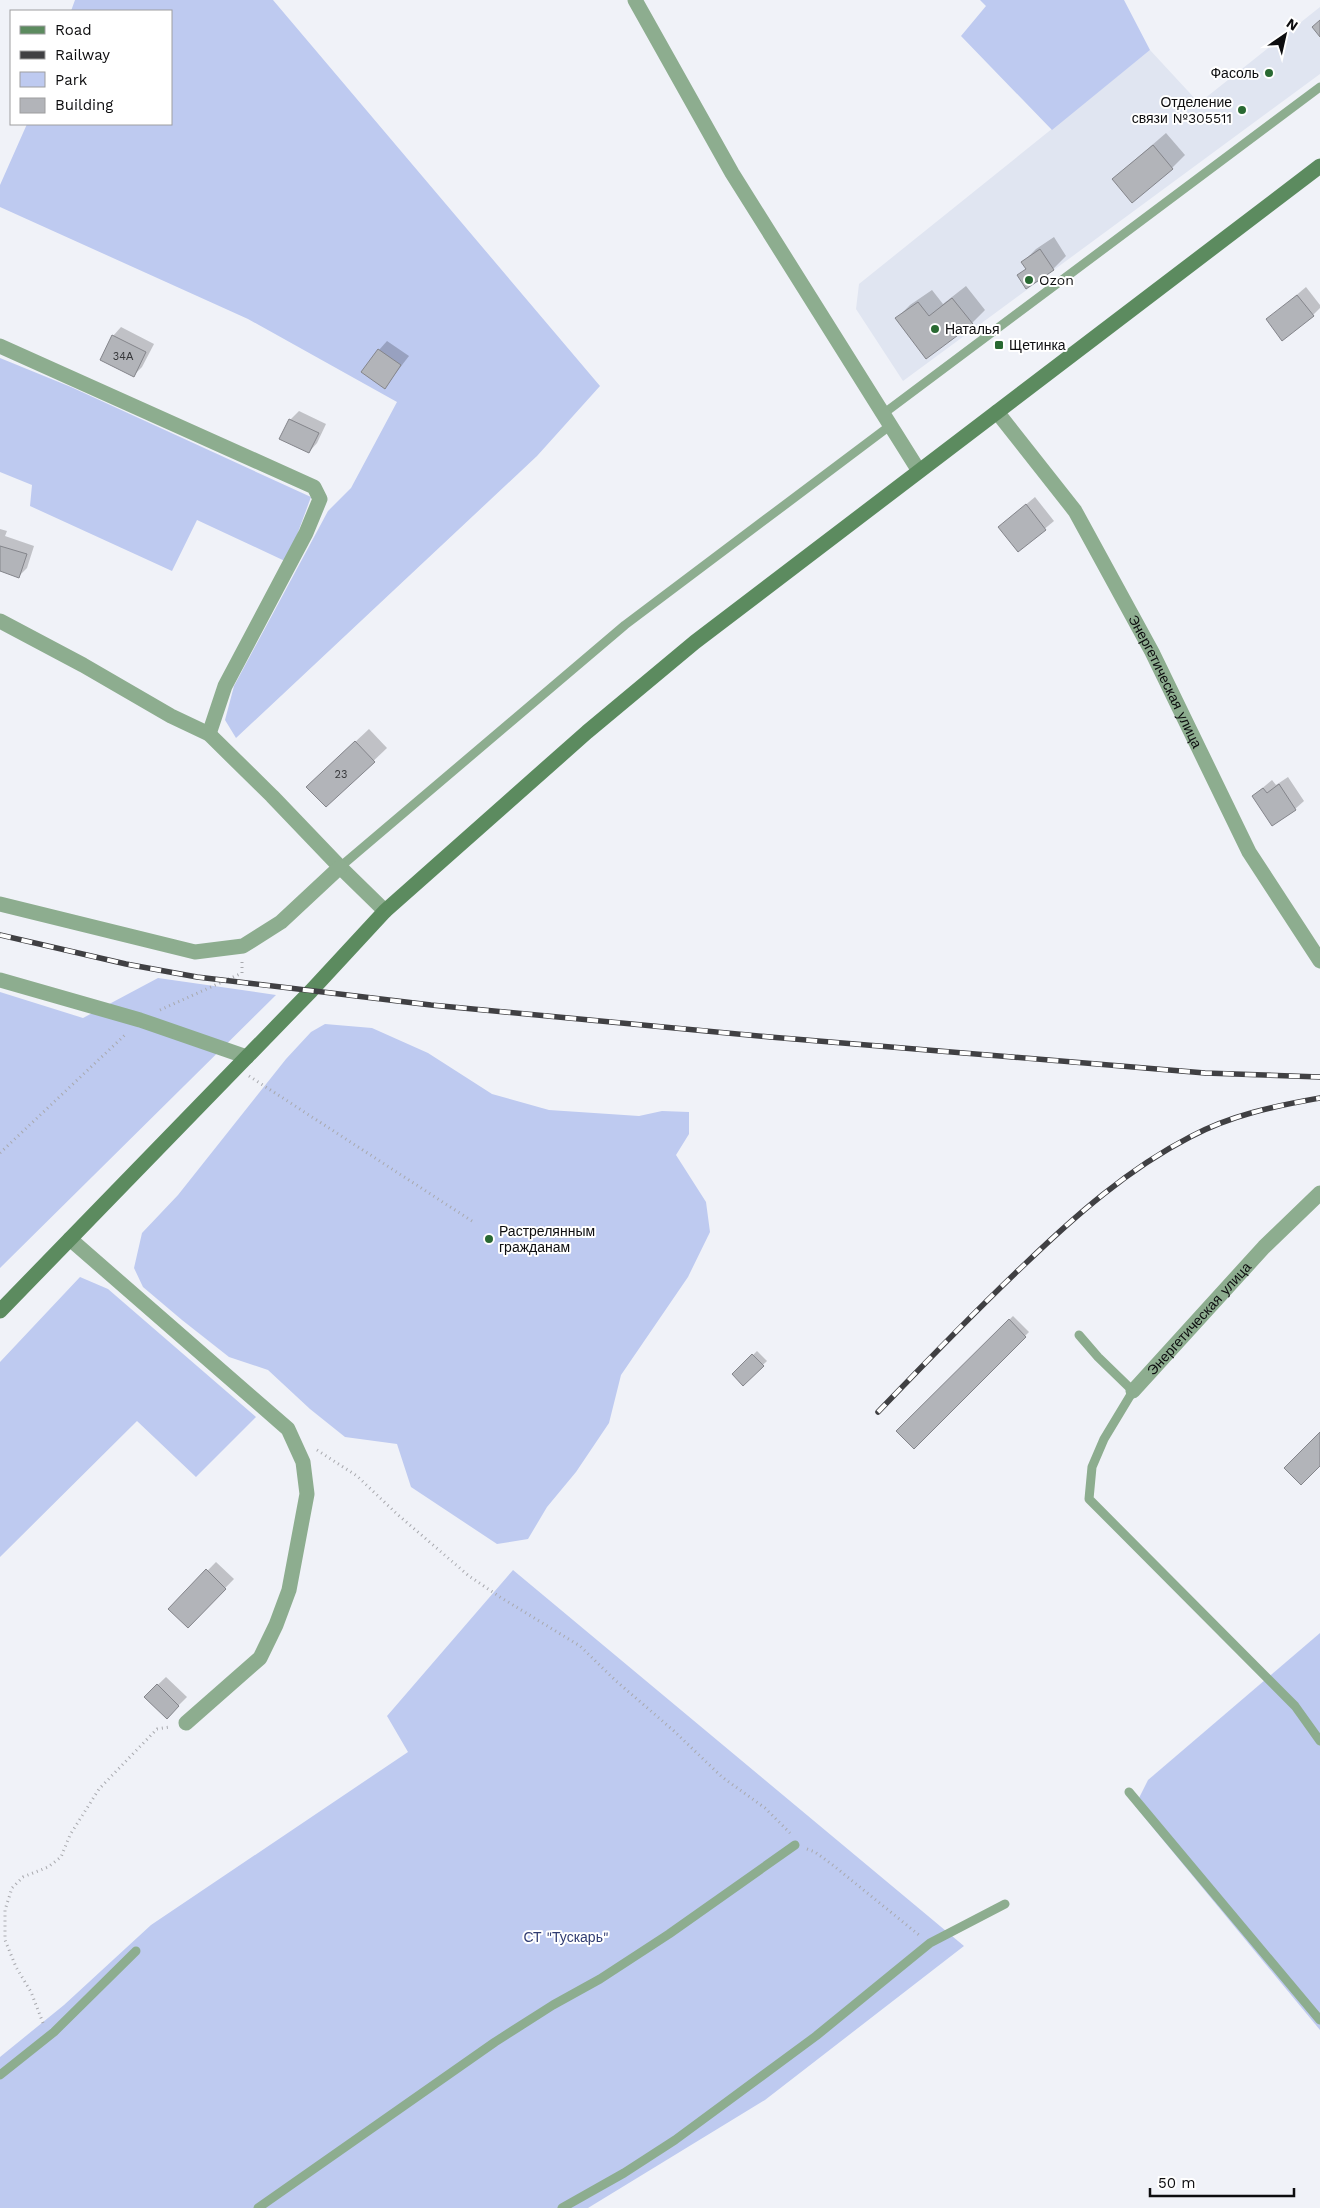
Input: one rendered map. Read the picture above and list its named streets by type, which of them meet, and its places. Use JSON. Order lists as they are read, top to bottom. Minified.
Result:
{"streets":{"street":["Энергетическая улица"]},"parks":["СТ \"Тускарь\""],"places":{"other":["Фасоль","Отделение связи №305511","Ozon","Наталья","Растрелянным гражданам"],"transit":["Щетинка"]},"house_numbers":["34А","23"],"legend":["Road","Railway","Park","Building"],"scale_bar":"50 m","north":"top right"}
